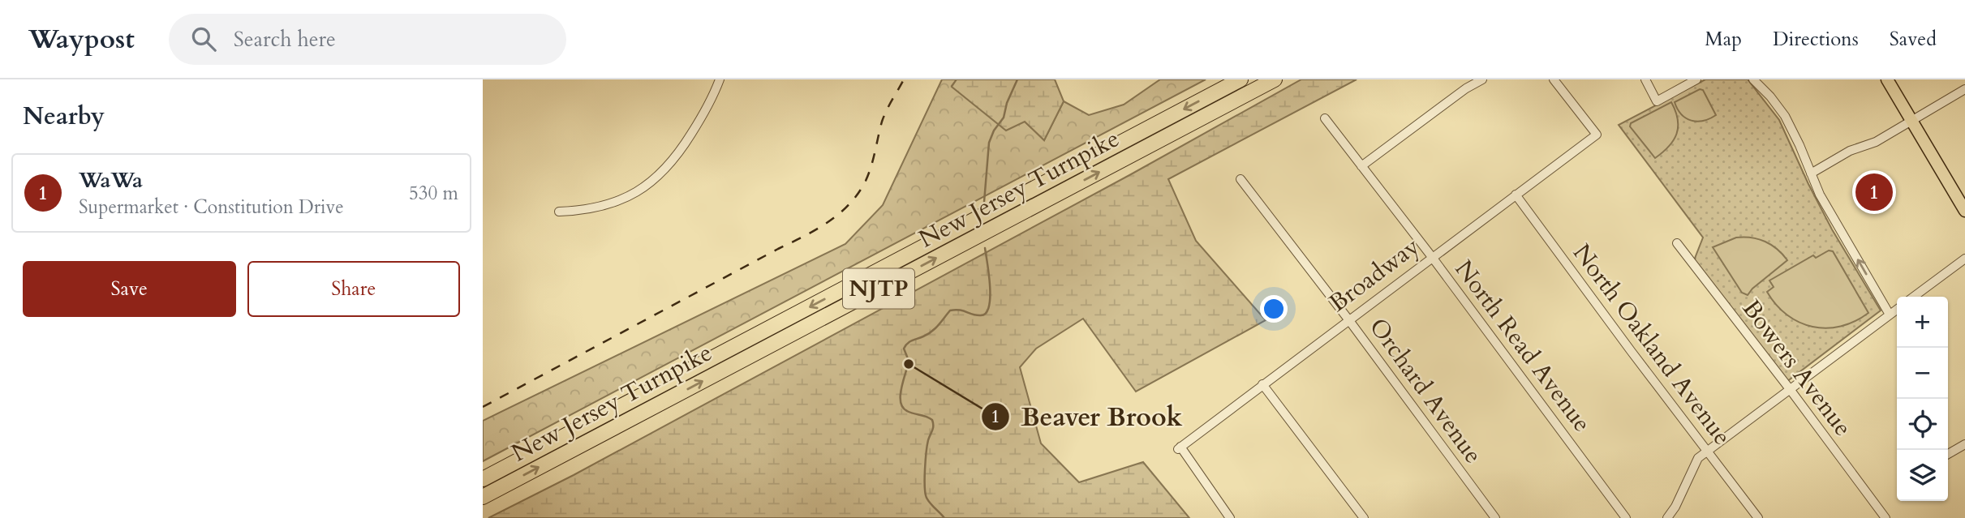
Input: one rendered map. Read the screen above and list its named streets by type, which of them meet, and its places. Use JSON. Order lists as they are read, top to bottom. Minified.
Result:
{"streets":{"highway":["New Jersey Turnpike","NJTP"],"street":["Broadway","North Oakland Avenue","North Read Avenue","Bowers Avenue","Orchard Avenue"]},"crossings":[["Broadway","North Oakland Avenue"],["Broadway","North Read Avenue"],["Broadway","Orchard Avenue"]],"places":["Beaver Brook"],"page":{"header":"Waypost","search":"Search here","nav":["Map","Directions","Saved"],"heading":"Nearby","list":[{"mark":"1","name":"WaWa","note":"Supermarket · Constitution Drive","value":"530 m"}],"pins":"1","buttons":["Save","Share"],"map_buttons":["+","−"]}}
